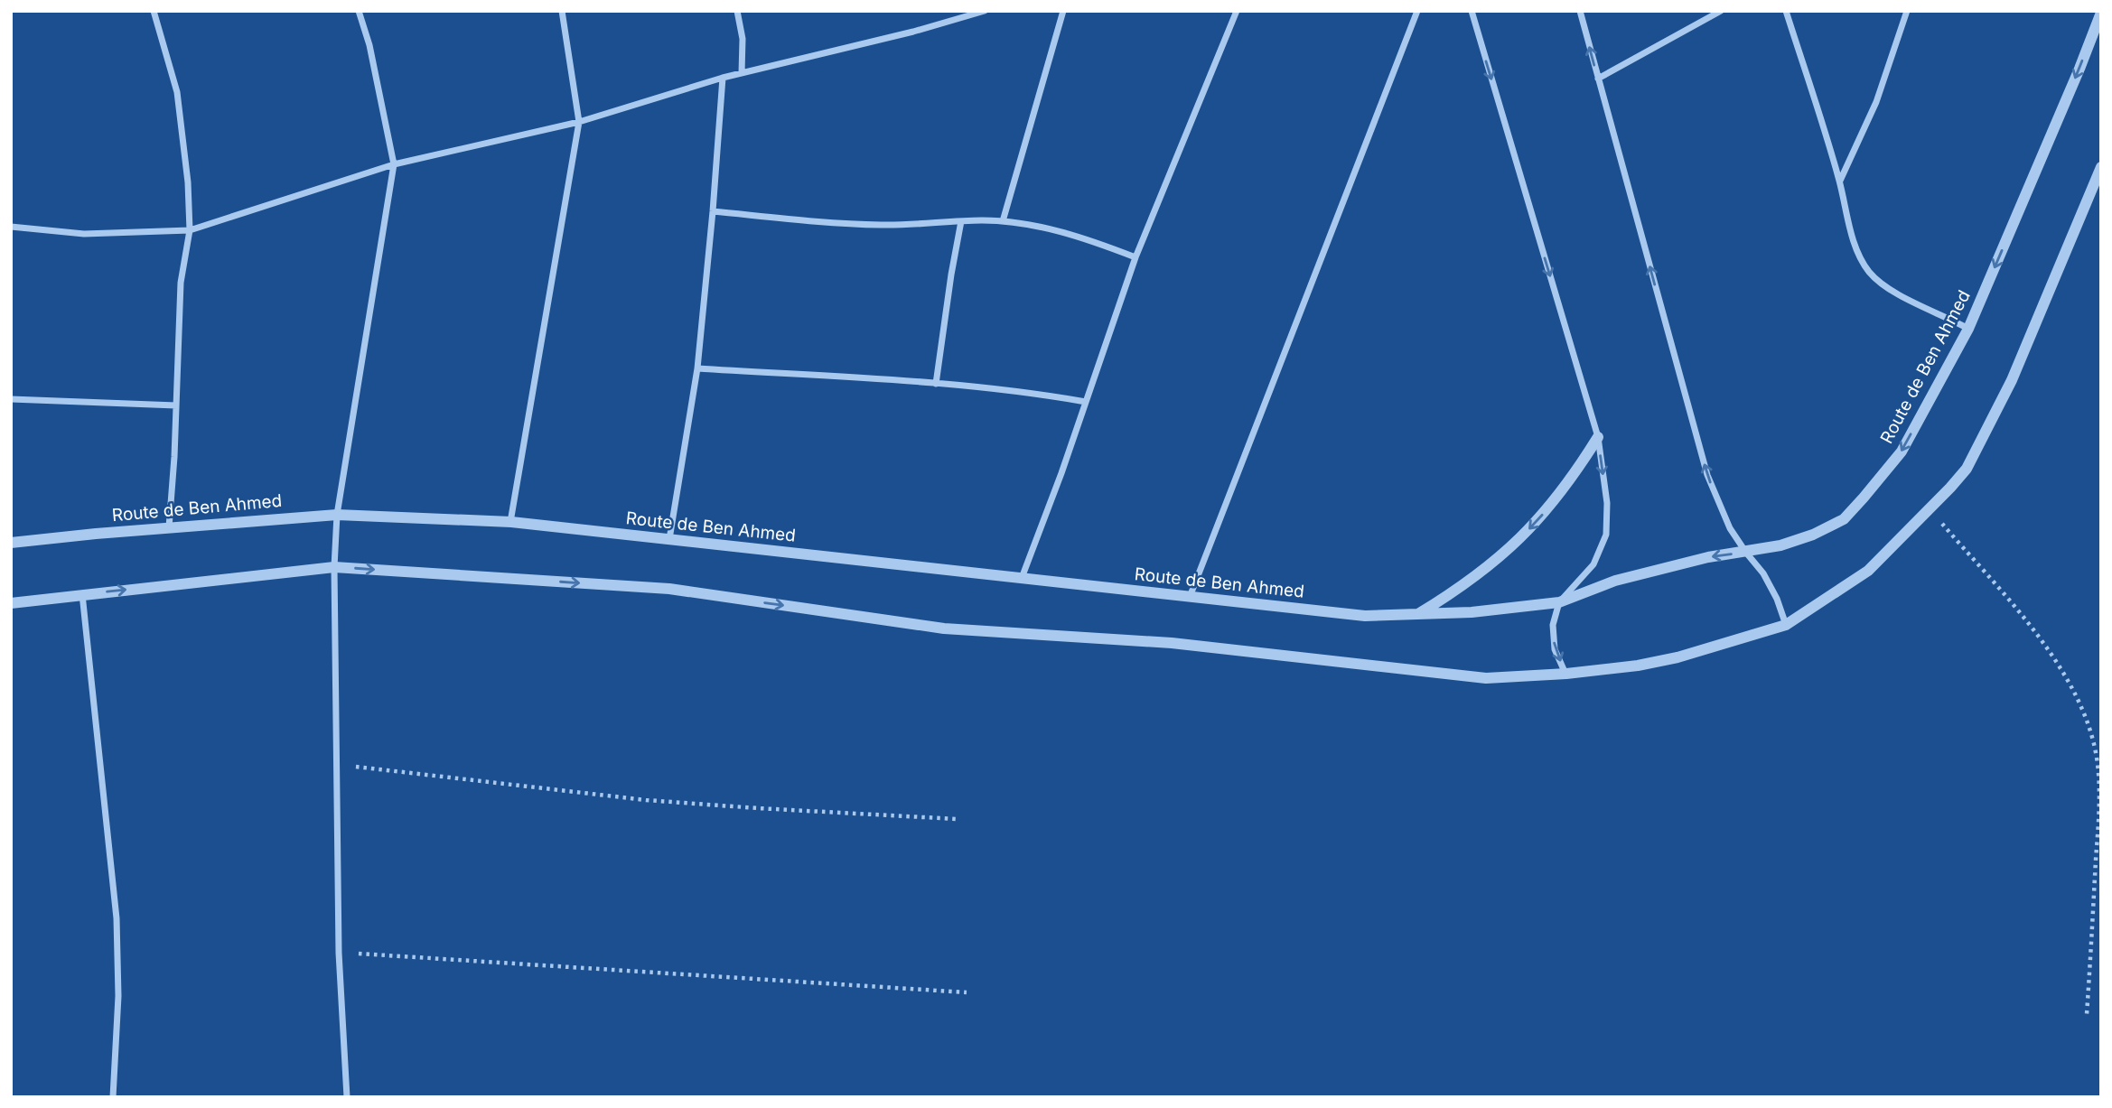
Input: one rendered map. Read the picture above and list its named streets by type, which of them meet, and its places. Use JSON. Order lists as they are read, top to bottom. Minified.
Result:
{"streets":{"street":["Route de Ben Ahmed"]}}
